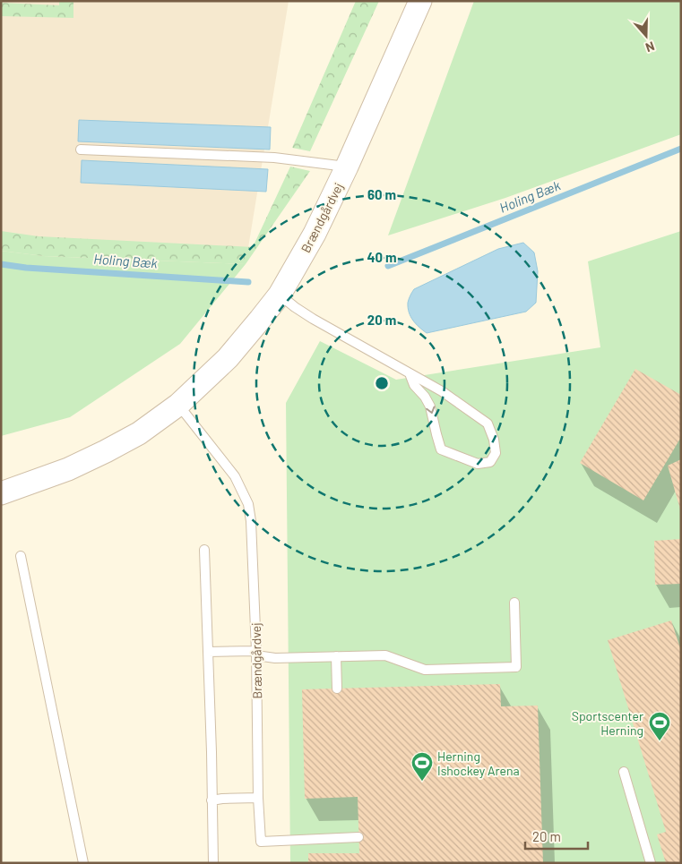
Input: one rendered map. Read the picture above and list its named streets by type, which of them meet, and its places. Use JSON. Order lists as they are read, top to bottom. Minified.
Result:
{"streets":{"street":["Brændgårdvej"]},"water":["Holing Bæk"],"places":{"sports":["Sportscenter Herning","Herning Ishockey Arena"]},"scale_bar":"20 m","north":"bottom","rings":["60 m","40 m","20 m"]}
